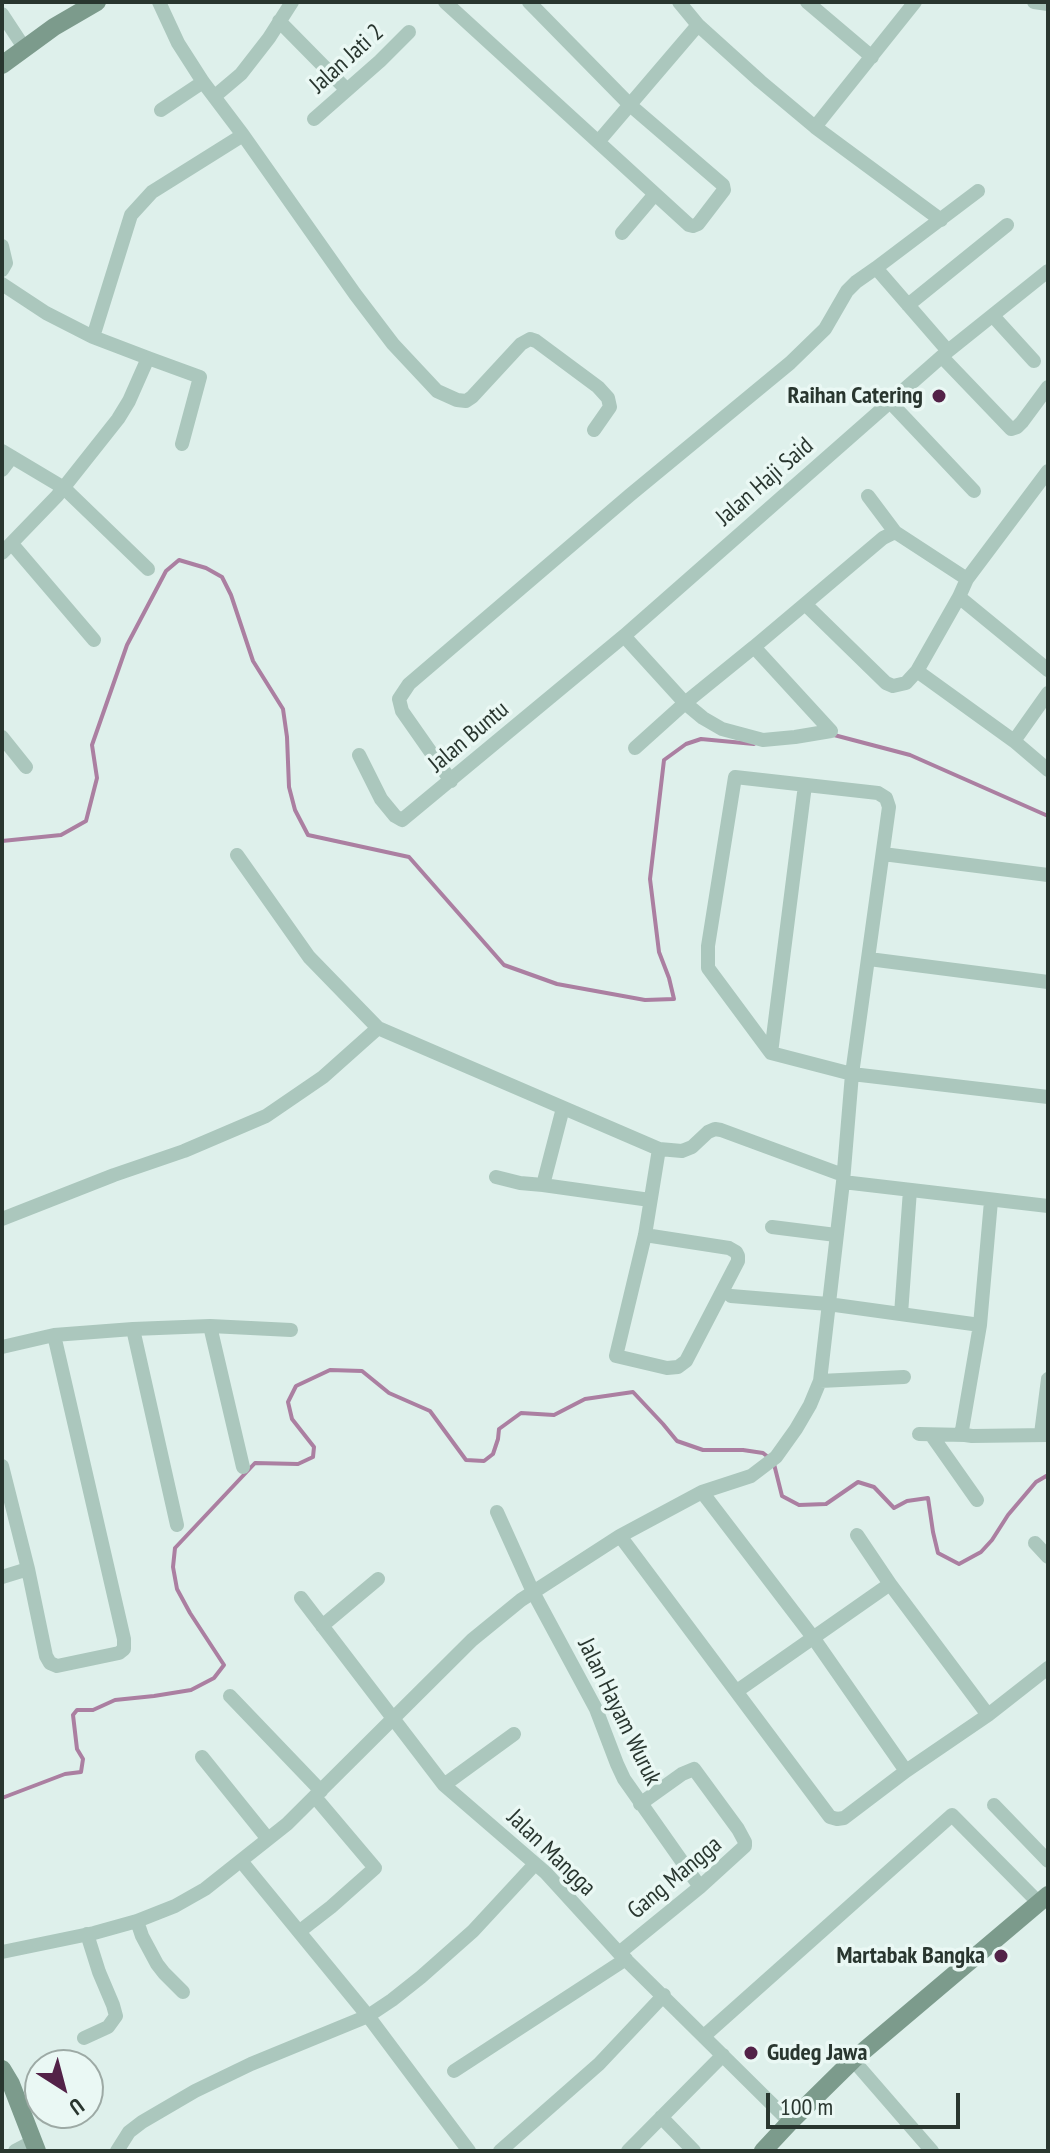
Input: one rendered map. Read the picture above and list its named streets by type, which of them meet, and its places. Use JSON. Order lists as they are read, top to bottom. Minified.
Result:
{"streets":{"street":["Jalan Jati 2","Jalan Haji Said","Jalan Buntu","Jalan Hayam Wuruk","Jalan Mangga","Gang Mangga"]},"crossings":[["Jalan Haji Said","Jalan Buntu"],["Jalan Hayam Wuruk","Gang Mangga"],["Jalan Mangga","Gang Mangga"]],"places":["Raihan Catering","Martabak Bangka","Gudeg Jawa"],"scale_bar":"100 m","north":"bottom right"}
